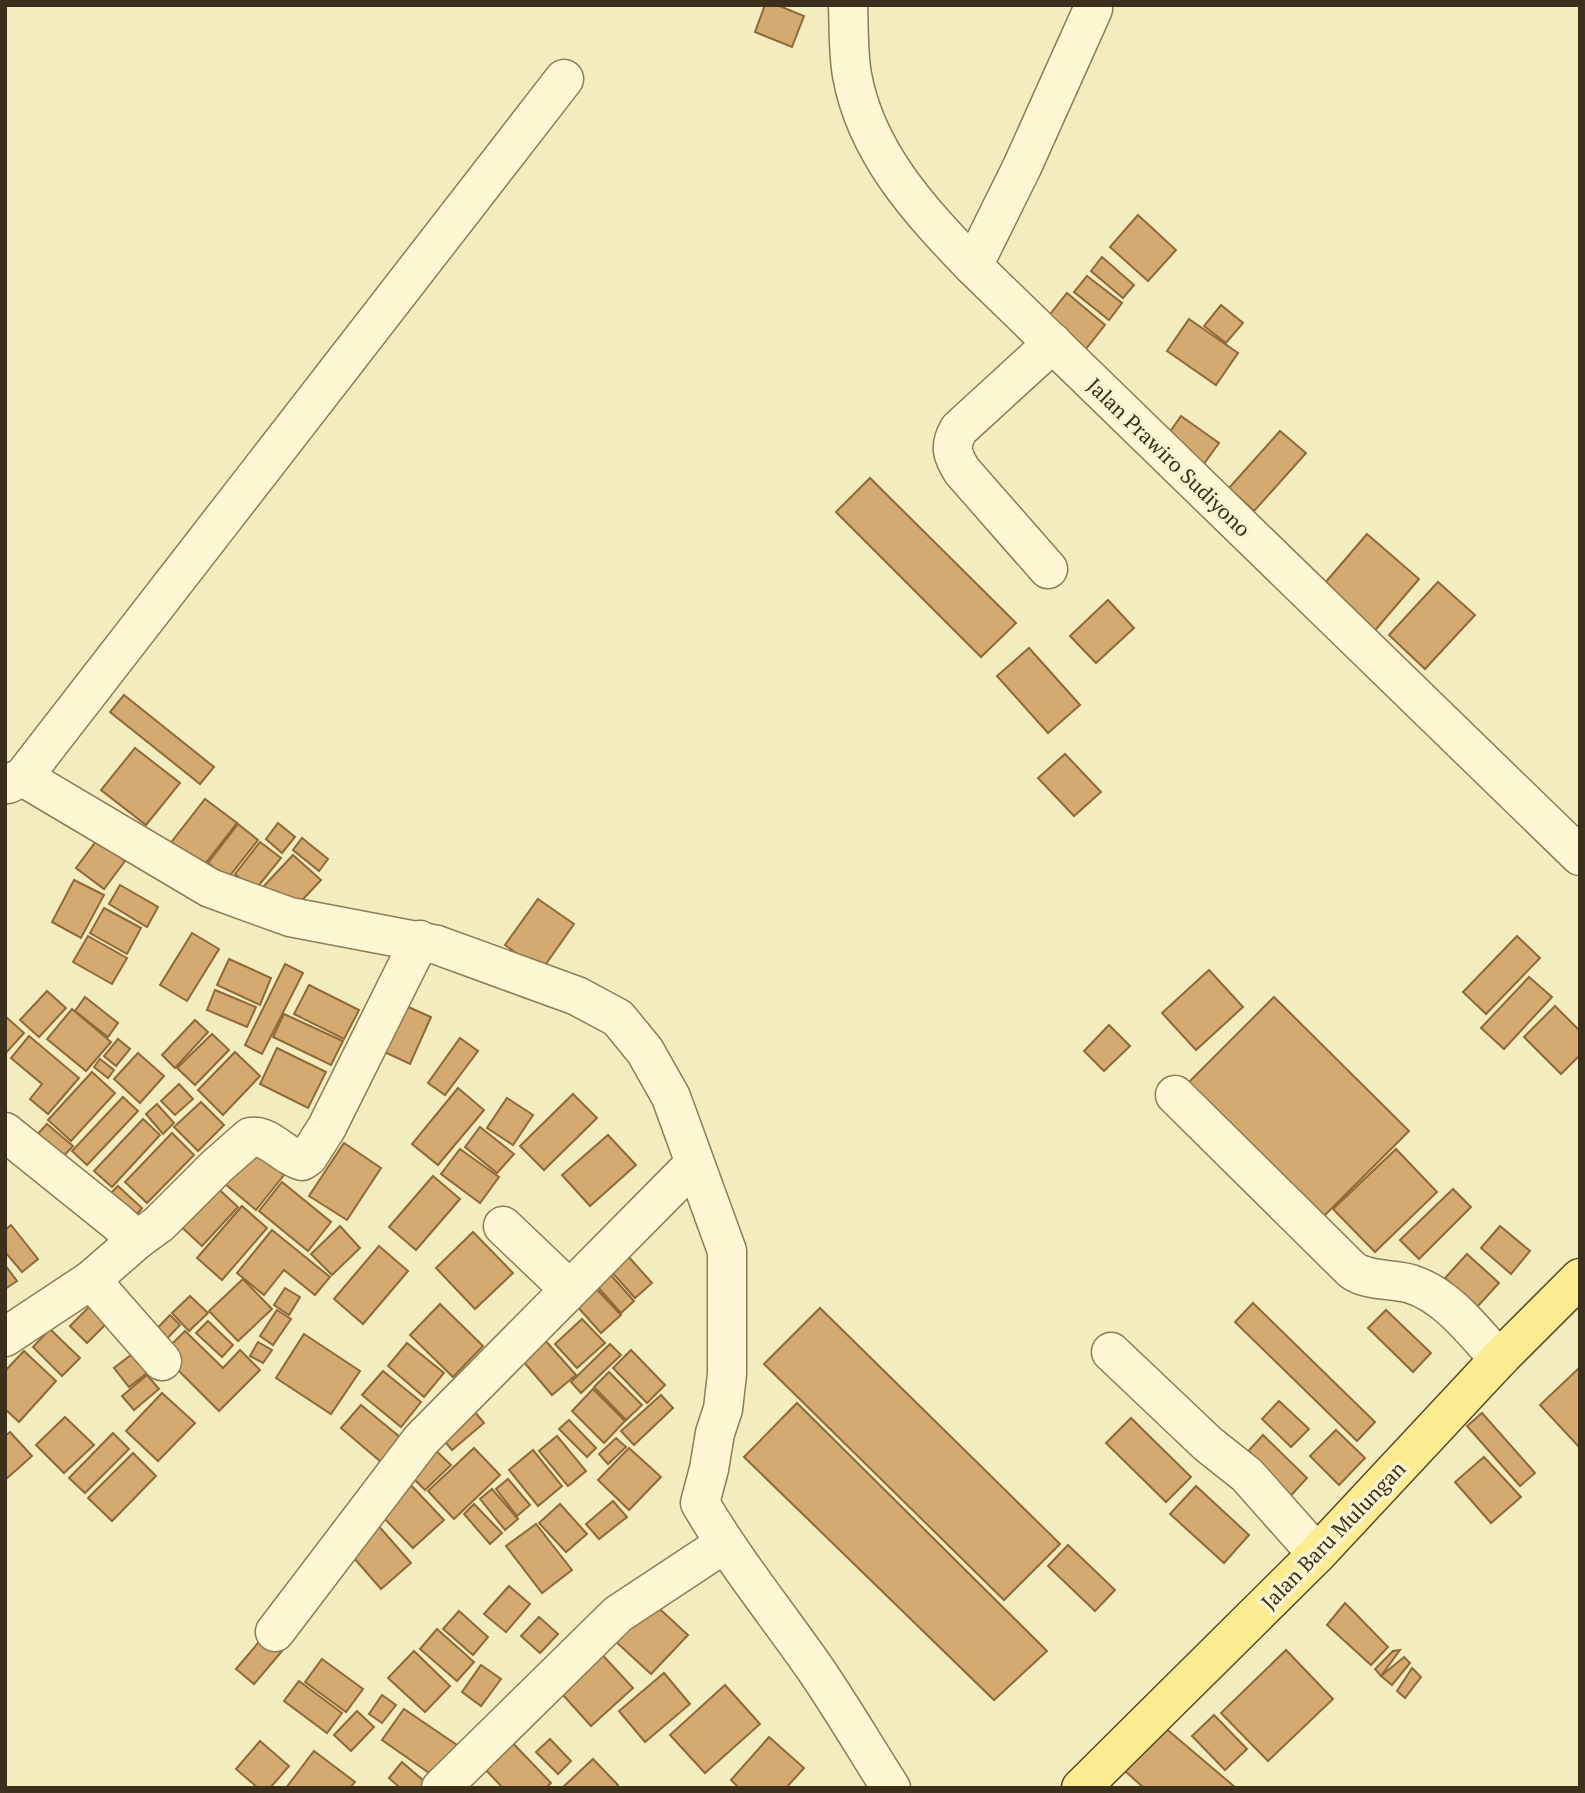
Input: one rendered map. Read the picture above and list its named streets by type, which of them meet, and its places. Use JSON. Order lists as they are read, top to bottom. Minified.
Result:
{"streets":{"main road":["Jalan Baru Mulungan"],"street":["Jalan Prawiro Sudiyono"]}}
